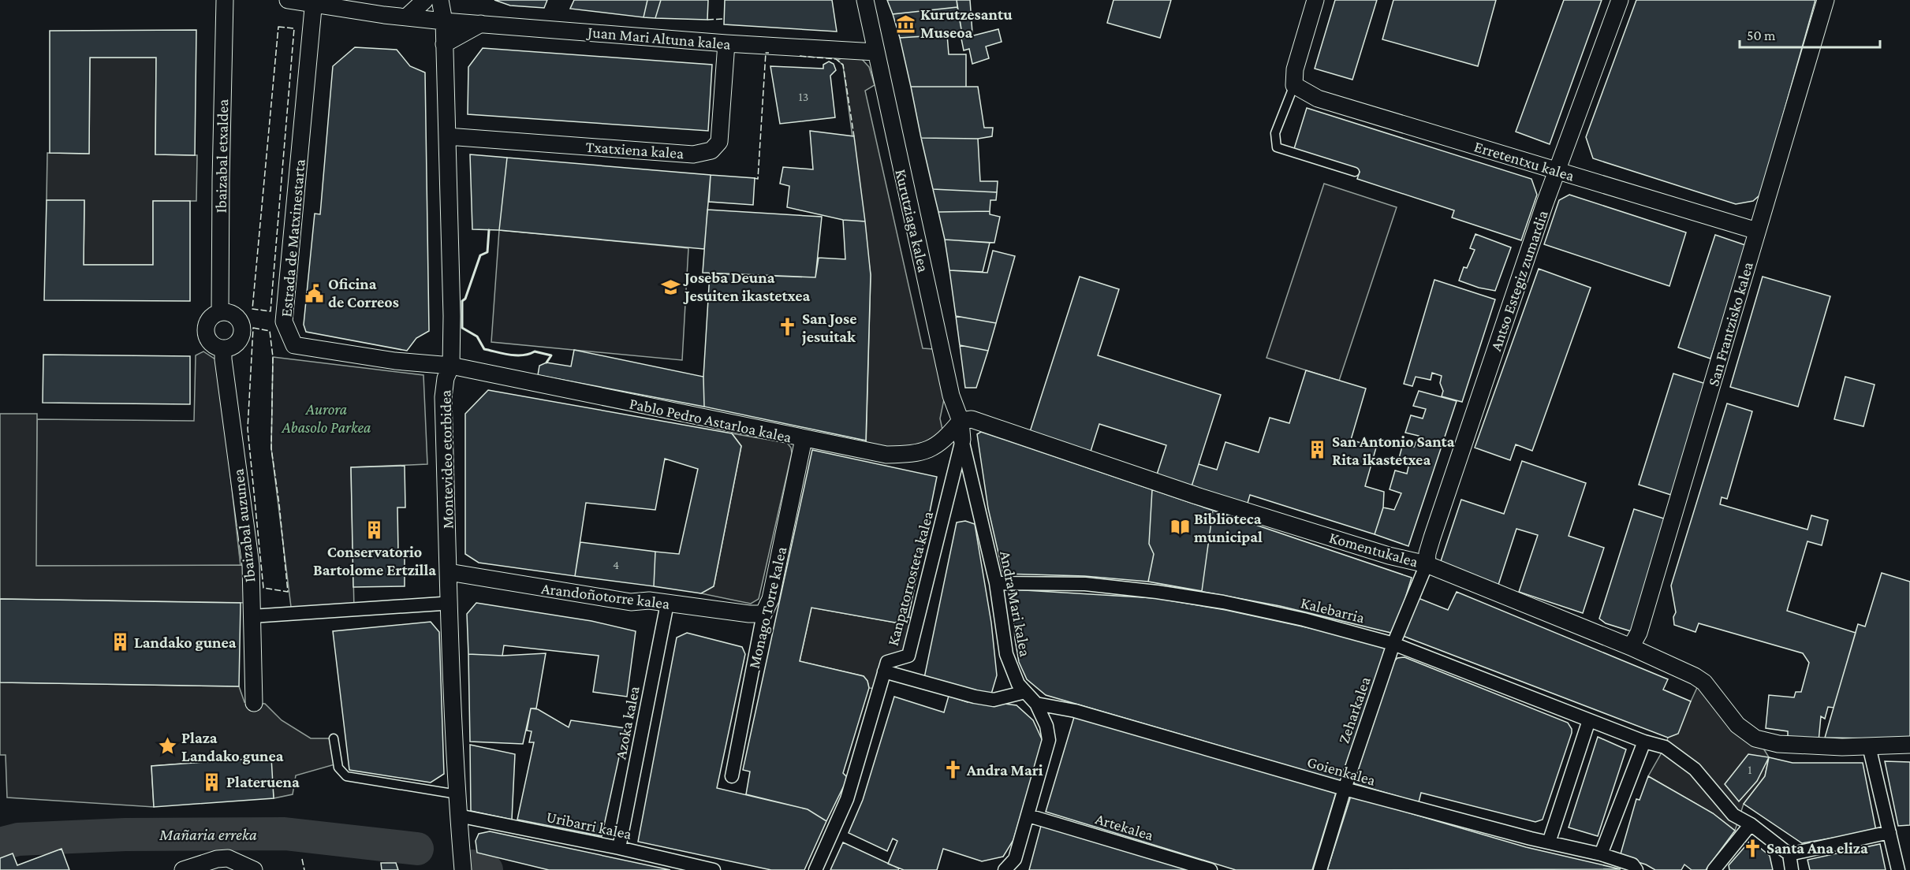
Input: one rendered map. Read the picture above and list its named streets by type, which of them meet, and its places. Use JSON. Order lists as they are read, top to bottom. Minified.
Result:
{"streets":{"street":["Juan Mari Altuna kalea","Txatxiena kalea","Ibaizabal etxaldea","Erretentxu kalea","Kurutziaga kalea","Estrada de Matxinestarta","Antso Estegiz zumardia","San Frantzisko kalea","Pablo Pedro Astarloa kalea","Montevideo etorbidea","Ibaizabal auzunea","Komentukalea","Kanpatorrosteta kalea","Arandoñotorre kalea","Andra Mari kalea","Monago Torre kalea","Kalebarria","Zeharkalea","Azoka kalea","Goienkalea","Uribarri kalea","Artekalea"]},"crossings":[["Juan Mari Altuna kalea","Txatxiena kalea"],["Juan Mari Altuna kalea","Kurutziaga kalea"],["Juan Mari Altuna kalea","Estrada de Matxinestarta"],["Juan Mari Altuna kalea","Montevideo etorbidea"],["Txatxiena kalea","Montevideo etorbidea"],["Ibaizabal etxaldea","Ibaizabal auzunea"],["Erretentxu kalea","Antso Estegiz zumardia"],["Erretentxu kalea","San Frantzisko kalea"],["Kurutziaga kalea","Pablo Pedro Astarloa kalea"],["Kurutziaga kalea","Komentukalea"],["Kurutziaga kalea","Kanpatorrosteta kalea"],["Kurutziaga kalea","Andra Mari kalea"],["Estrada de Matxinestarta","Pablo Pedro Astarloa kalea"],["Estrada de Matxinestarta","Montevideo etorbidea"],["Antso Estegiz zumardia","Komentukalea"],["Antso Estegiz zumardia","Zeharkalea"],["San Frantzisko kalea","Komentukalea"],["Pablo Pedro Astarloa kalea","Montevideo etorbidea"],["Pablo Pedro Astarloa kalea","Komentukalea"],["Pablo Pedro Astarloa kalea","Monago Torre kalea"],["Montevideo etorbidea","Arandoñotorre kalea"],["Montevideo etorbidea","Uribarri kalea"],["Komentukalea","Zeharkalea"],["Kanpatorrosteta kalea","Andra Mari kalea"],["Arandoñotorre kalea","Monago Torre kalea"],["Arandoñotorre kalea","Azoka kalea"],["Andra Mari kalea","Kalebarria"],["Andra Mari kalea","Goienkalea"],["Andra Mari kalea","Artekalea"],["Kalebarria","Zeharkalea"],["Zeharkalea","Goienkalea"],["Azoka kalea","Uribarri kalea"]],"water":["Mañaria erreka"],"parks":["Aurora Abasolo Parkea"],"places":{"museum":["Kurutzesantu Museoa"],"school or university":["Joseba Deuna Jesuiten ikastetxea"],"public building":["Oficina de Correos"],"church":["San Jose jesuitak","Andra Mari","Santa Ana eliza"],"building":["San Antonio Santa Rita ikastetxea","Conservatorio Bartolome Ertzilla","Landako gunea","Plateruena"],"library":["Biblioteca municipal"],"place":["Plaza Landako gunea"]},"house_numbers":["13","4","1"],"scale_bar":"50 m"}
